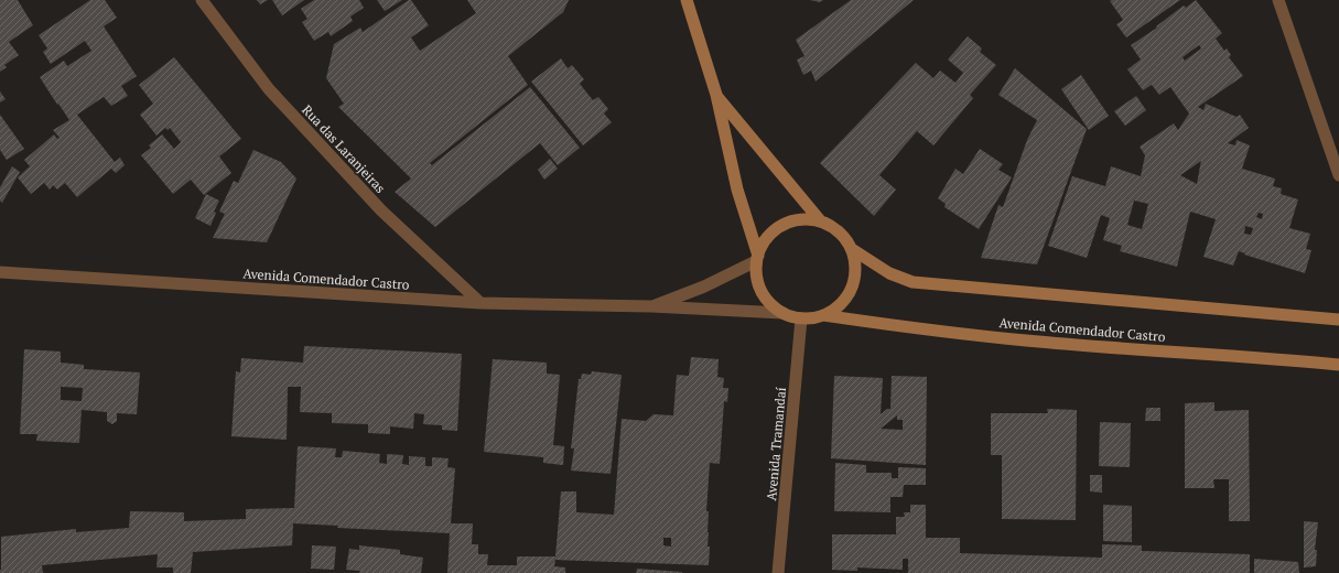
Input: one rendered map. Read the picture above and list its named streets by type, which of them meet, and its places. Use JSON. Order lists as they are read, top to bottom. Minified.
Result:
{"streets":{"main road":["Avenida Comendador Castro"],"street":["Rua das Laranjeiras","Avenida Tramandaí"]},"crossings":[["Rua das Laranjeiras","Avenida Comendador Castro"],["Avenida Comendador Castro","Avenida Tramandaí"]]}
